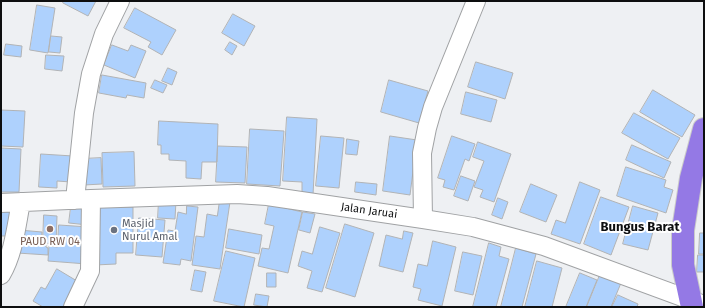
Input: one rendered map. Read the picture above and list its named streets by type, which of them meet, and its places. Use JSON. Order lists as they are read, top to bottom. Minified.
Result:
{"streets":{"street":["Jalan Jaruai"]},"districts":["Bungus Barat"],"places":["PAUD RW 04","Masjid Nurul Amal"]}
